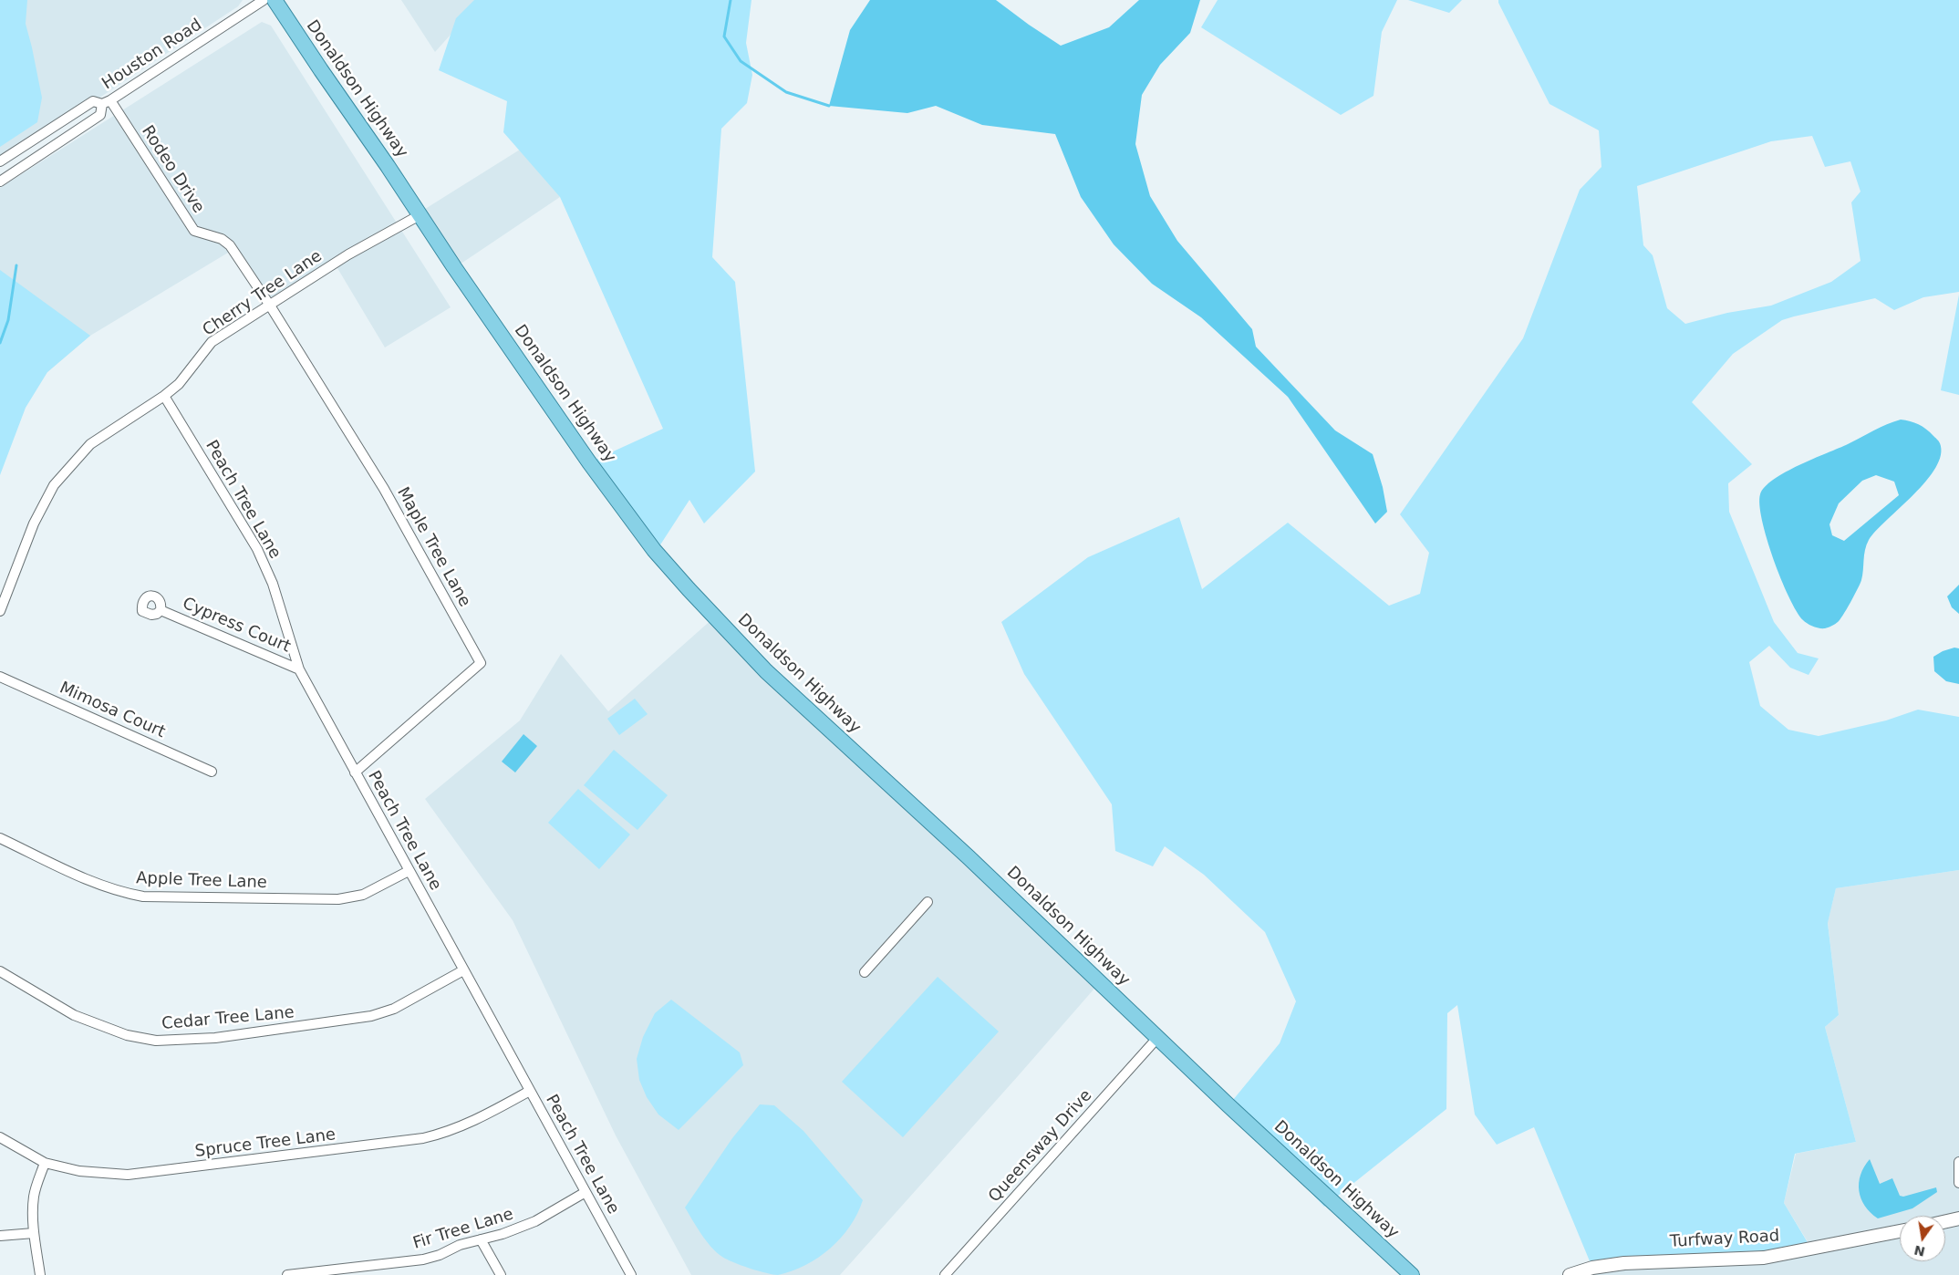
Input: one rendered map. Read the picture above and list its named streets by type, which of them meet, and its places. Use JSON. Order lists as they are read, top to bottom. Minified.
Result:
{"streets":{"main road":["Donaldson Highway","Turfway Road"],"street":["Houston Road","Rodeo Drive","Cherry Tree Lane","Peach Tree Lane","Maple Tree Lane","Cypress Court","Mimosa Court","Apple Tree Lane","Cedar Tree Lane","Spruce Tree Lane","Queensway Drive","Fir Tree Lane"]},"crossings":[["Houston Road","Rodeo Drive"],["Donaldson Highway","Cherry Tree Lane"],["Donaldson Highway","Queensway Drive"],["Rodeo Drive","Cherry Tree Lane"],["Rodeo Drive","Maple Tree Lane"],["Cherry Tree Lane","Peach Tree Lane"],["Cherry Tree Lane","Maple Tree Lane"],["Peach Tree Lane","Maple Tree Lane"],["Peach Tree Lane","Cypress Court"],["Peach Tree Lane","Apple Tree Lane"],["Peach Tree Lane","Cedar Tree Lane"],["Peach Tree Lane","Spruce Tree Lane"],["Peach Tree Lane","Fir Tree Lane"]],"north":"bottom"}
